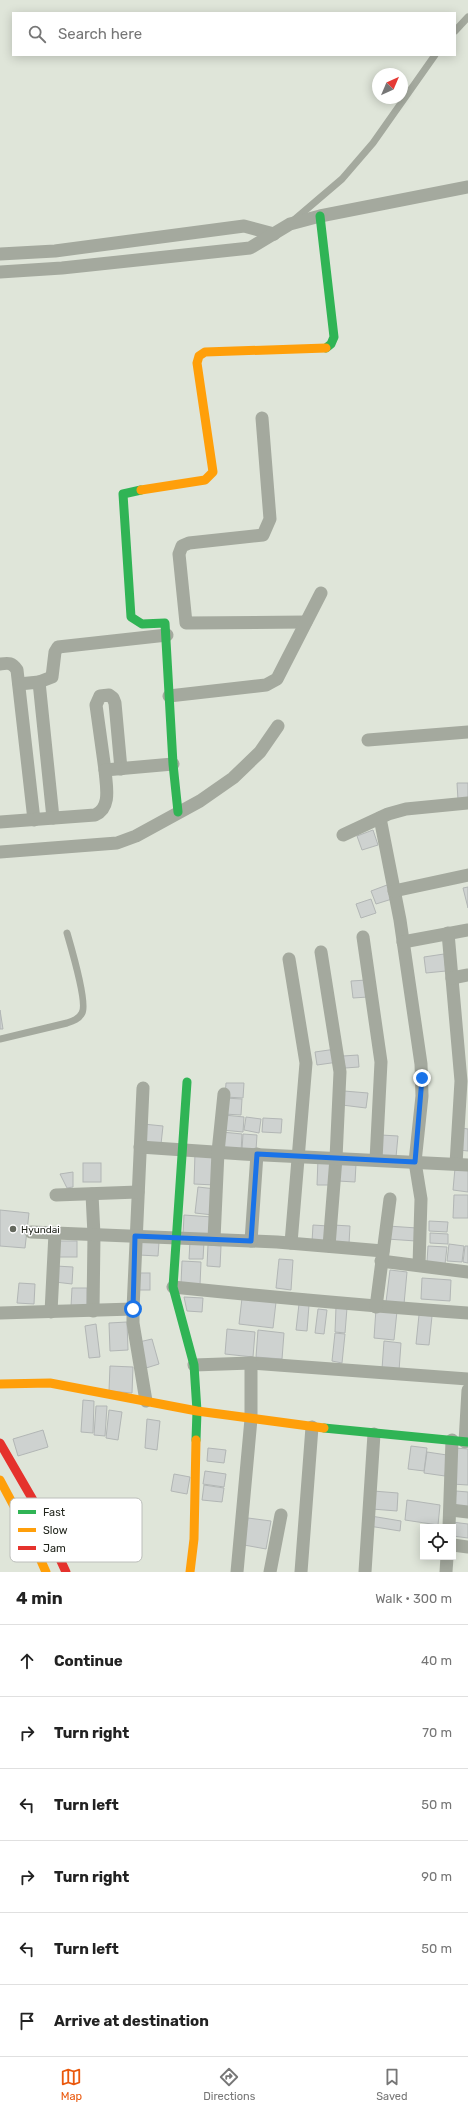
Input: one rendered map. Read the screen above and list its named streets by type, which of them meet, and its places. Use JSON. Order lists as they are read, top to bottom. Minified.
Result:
{"places":["Hyundai"],"legend":["Fast","Slow","Jam"],"north":"top right","page":{"search":"Search here","heading":["4 min","Walk · 300 m"],"list":[["Continue","40 m"],["Turn right","70 m"],["Turn left","50 m"],["Turn right","90 m"],["Turn left","50 m"],"Arrive at destination"],"nav":["Map","Directions","Saved"]}}
